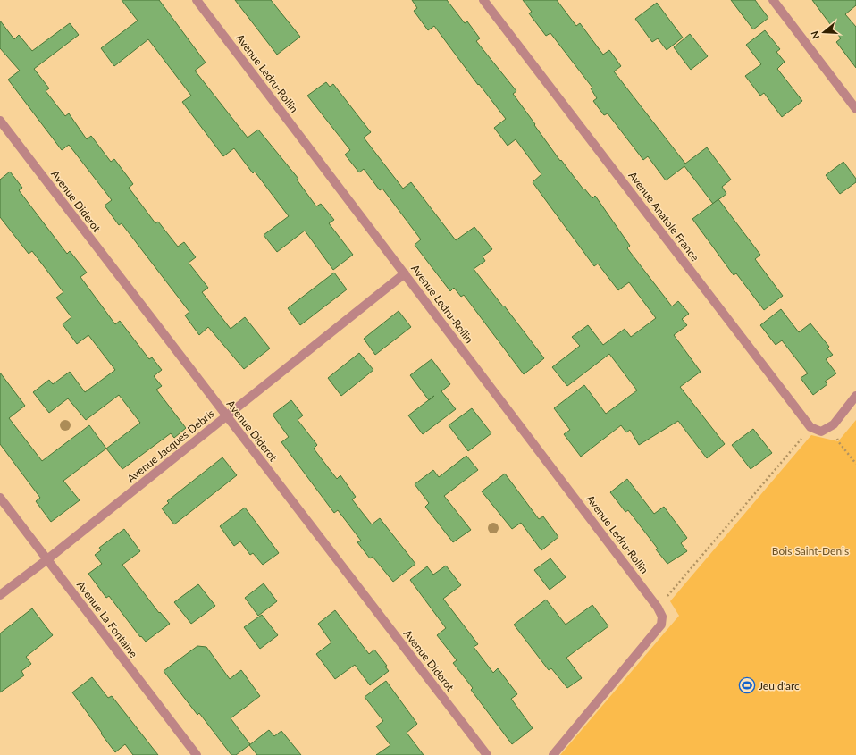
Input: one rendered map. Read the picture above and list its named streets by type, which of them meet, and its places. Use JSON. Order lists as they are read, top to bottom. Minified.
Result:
{"streets":{"street":["Avenue Ledru-Rollin","Avenue Diderot","Avenue Anatole France","Avenue Jacques Debris","Avenue La Fontaine"]},"crossings":[["Avenue Ledru-Rollin","Avenue Jacques Debris"],["Avenue Diderot","Avenue Jacques Debris"],["Avenue Jacques Debris","Avenue La Fontaine"]],"parks":["Bois Saint-Denis"],"places":{"sports":["Jeu d'arc"]},"north":"left"}
